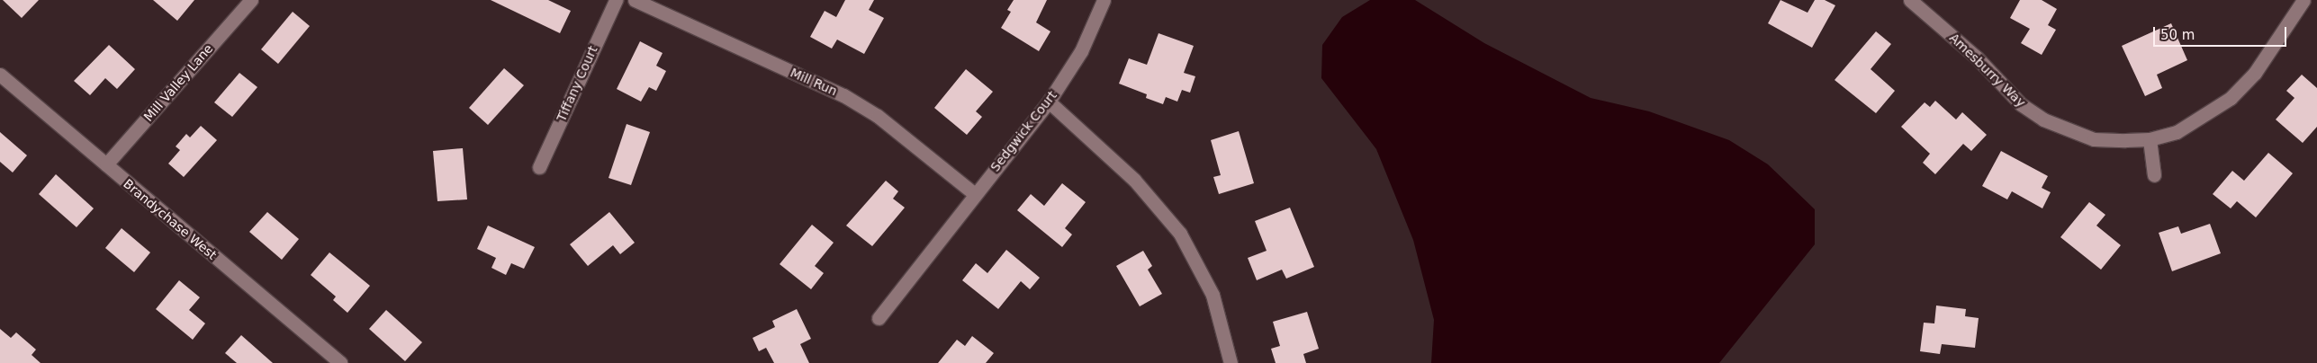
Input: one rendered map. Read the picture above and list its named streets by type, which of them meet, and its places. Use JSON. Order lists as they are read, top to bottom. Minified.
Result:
{"streets":{"street":["Amesburry Way","Mill Run","Mill Valley Lane","Tiffany Court","Sedgwick Court","Brandychase West"]},"crossings":[["Mill Run","Sedgwick Court"],["Mill Valley Lane","Brandychase West"]],"scale_bar":"50 m"}
